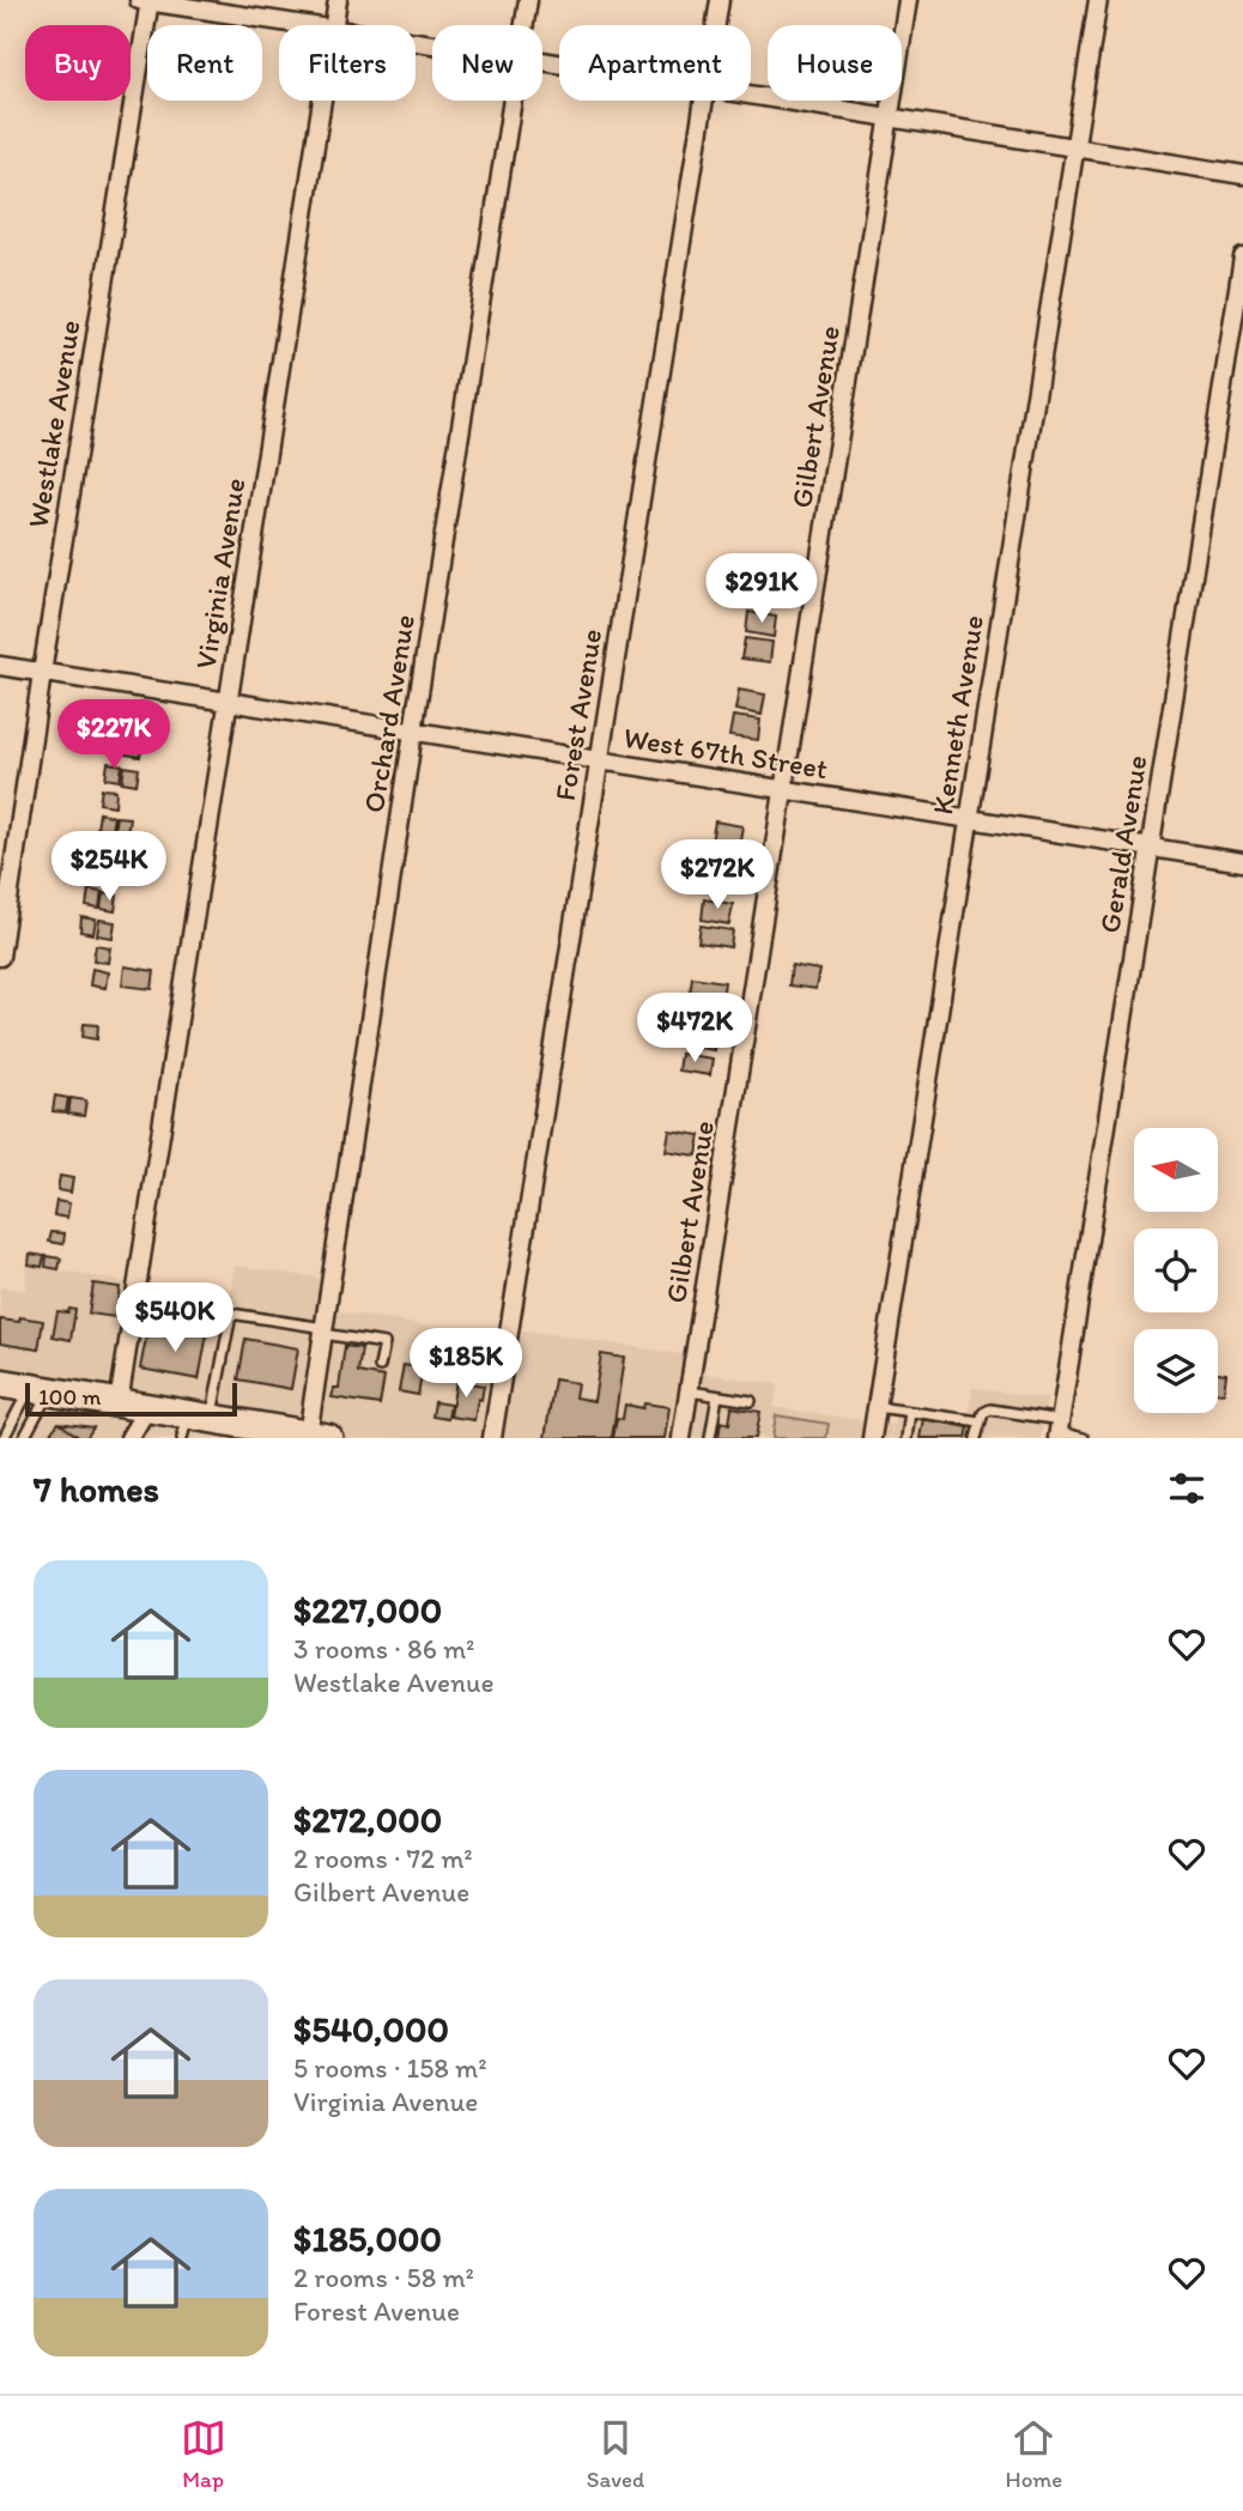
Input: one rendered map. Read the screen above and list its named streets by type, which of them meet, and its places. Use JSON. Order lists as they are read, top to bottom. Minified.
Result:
{"streets":{"street":["Gilbert Avenue","Westlake Avenue","Virginia Avenue","Orchard Avenue","Forest Avenue","Kenneth Avenue","West 67th Street","Gerald Avenue"]},"crossings":[["Gilbert Avenue","West 67th Street"],["Westlake Avenue","West 67th Street"],["Virginia Avenue","West 67th Street"],["Orchard Avenue","West 67th Street"],["Forest Avenue","West 67th Street"],["Kenneth Avenue","West 67th Street"],["West 67th Street","Gerald Avenue"]],"scale_bar":"100 m","north":"left","page":{"chip":["Buy","Rent","Filters","New","Apartment","House"],"price":["$291K","$227K","$254K","$272K","$472K","$540K","$185K"],"scale":"100 m","heading":"7 homes","list":[{"name":"$227,000","note":"3 rooms · 86 m² · Westlake Avenue"},{"name":"$272,000","note":"2 rooms · 72 m² · Gilbert Avenue"},{"name":"$540,000","note":"5 rooms · 158 m² · Virginia Avenue"},{"name":"$185,000","note":"2 rooms · 58 m² · Forest Avenue"}],"tabs":["Map","Saved","Home"]}}
